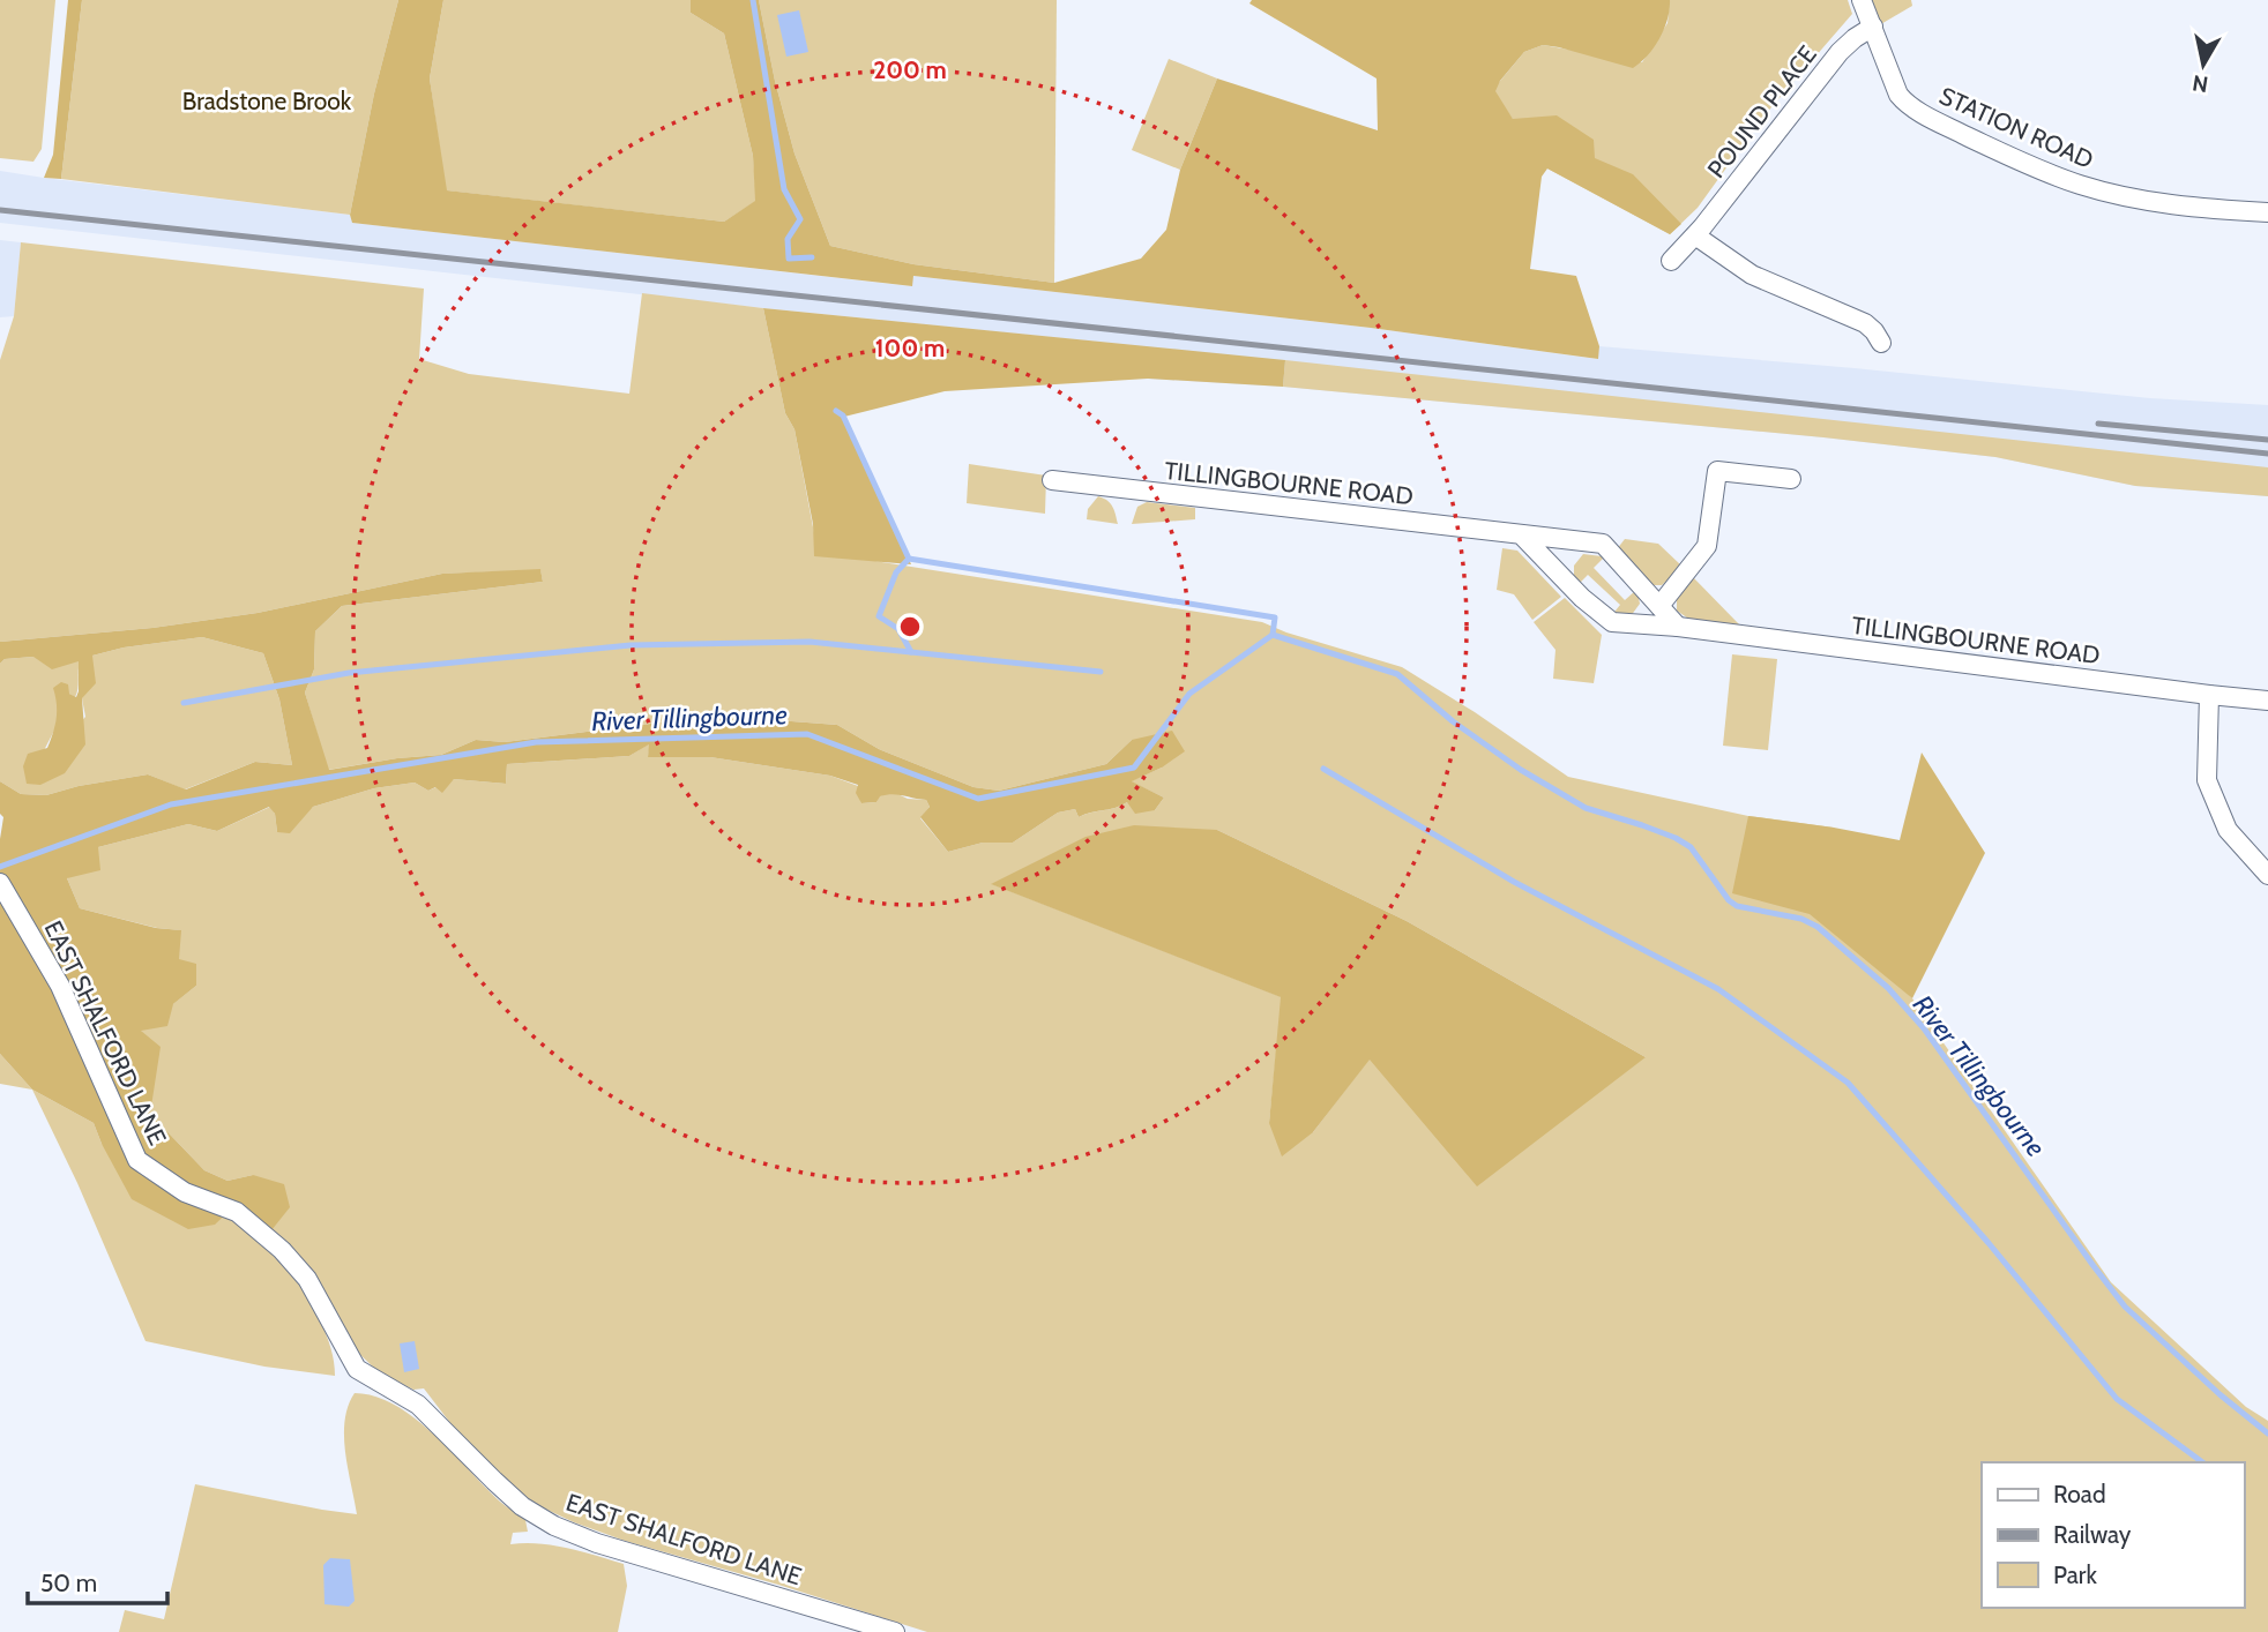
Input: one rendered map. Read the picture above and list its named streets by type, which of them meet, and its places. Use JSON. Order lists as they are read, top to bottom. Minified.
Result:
{"streets":{"street":["POUND PLACE","STATION ROAD","TILLINGBOURNE ROAD","EAST SHALFORD LANE"]},"crossings":[["POUND PLACE","STATION ROAD"]],"water":["River Tillingbourne"],"parks":["Bradstone Brook"],"legend":["Road","Railway","Park"],"scale_bar":"50 m","north":"bottom","rings":["200 m","100 m"]}
